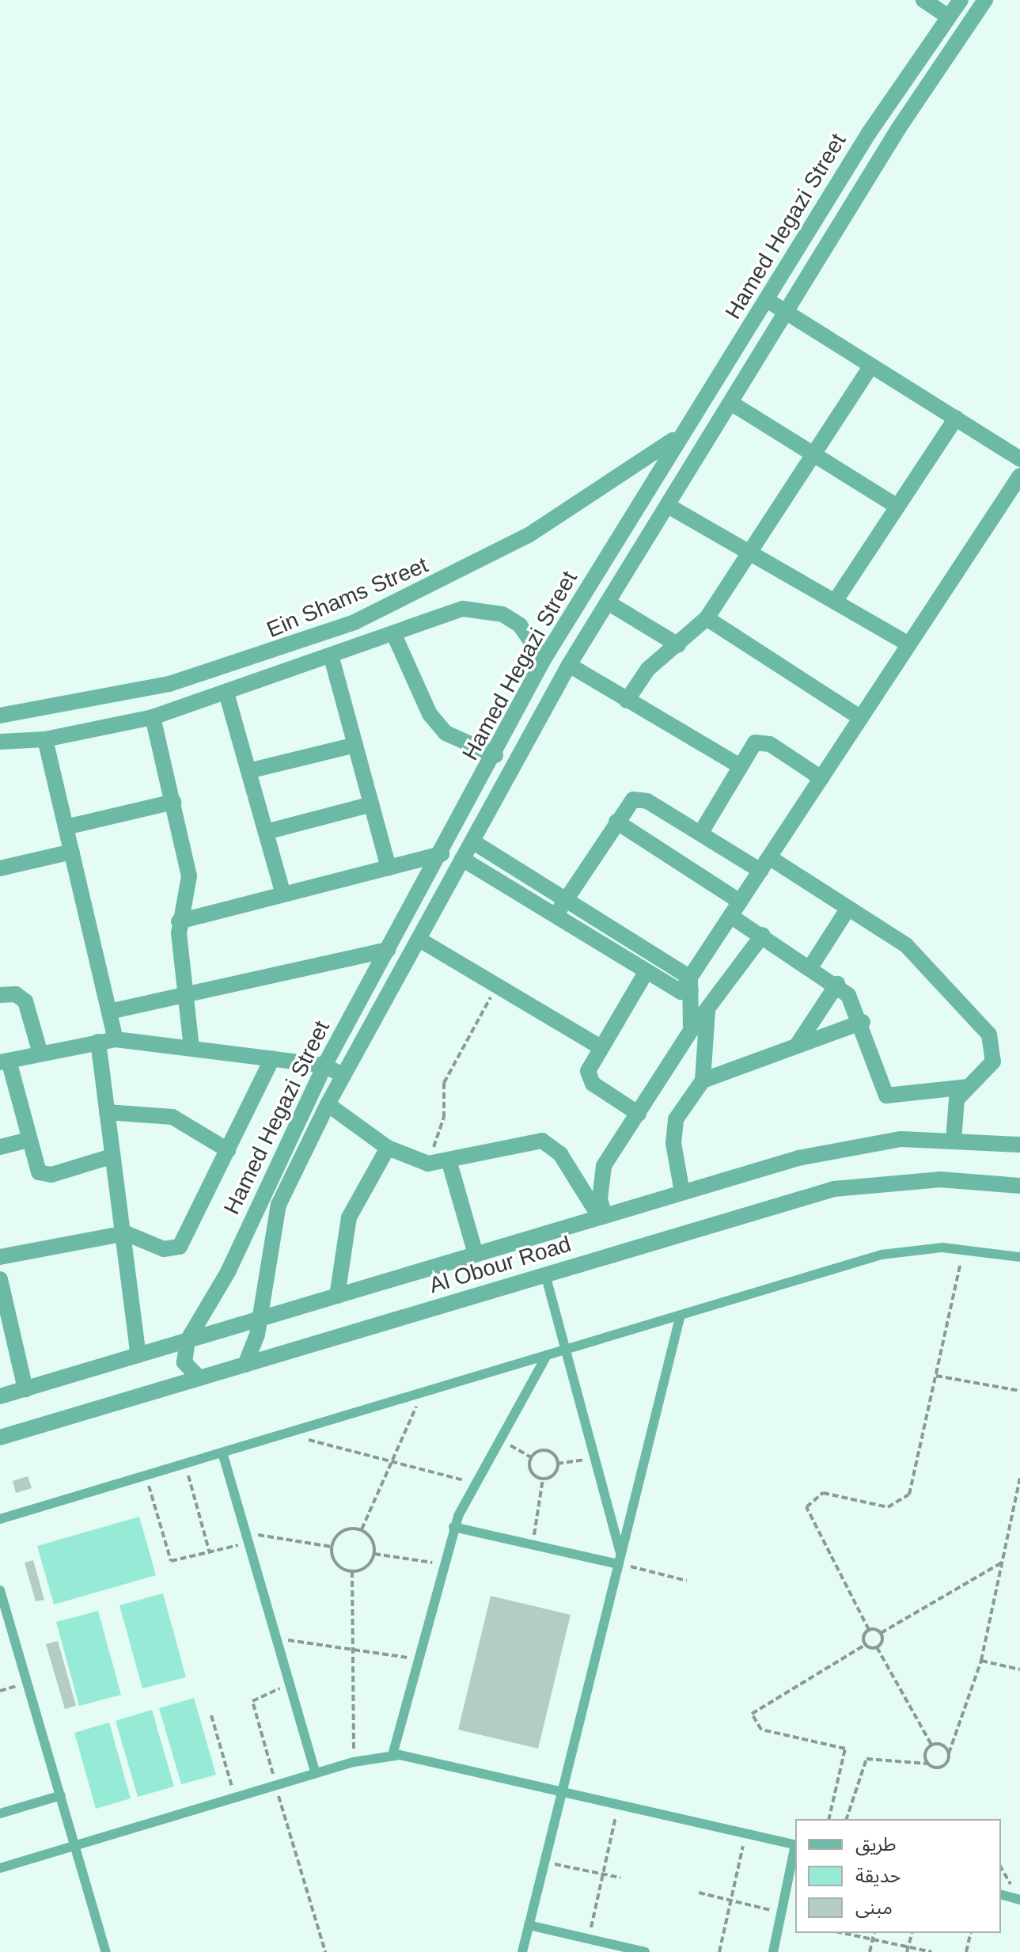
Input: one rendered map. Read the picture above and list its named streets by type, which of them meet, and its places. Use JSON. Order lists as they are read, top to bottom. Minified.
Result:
{"streets":{"street":["Hamed Hegazi Street","Ein Shams Street","Al Obour Road"]},"crossings":[["Hamed Hegazi Street","Ein Shams Street"],["Hamed Hegazi Street","Al Obour Road"]],"legend":["طريق","حديقة","مبنى"]}
